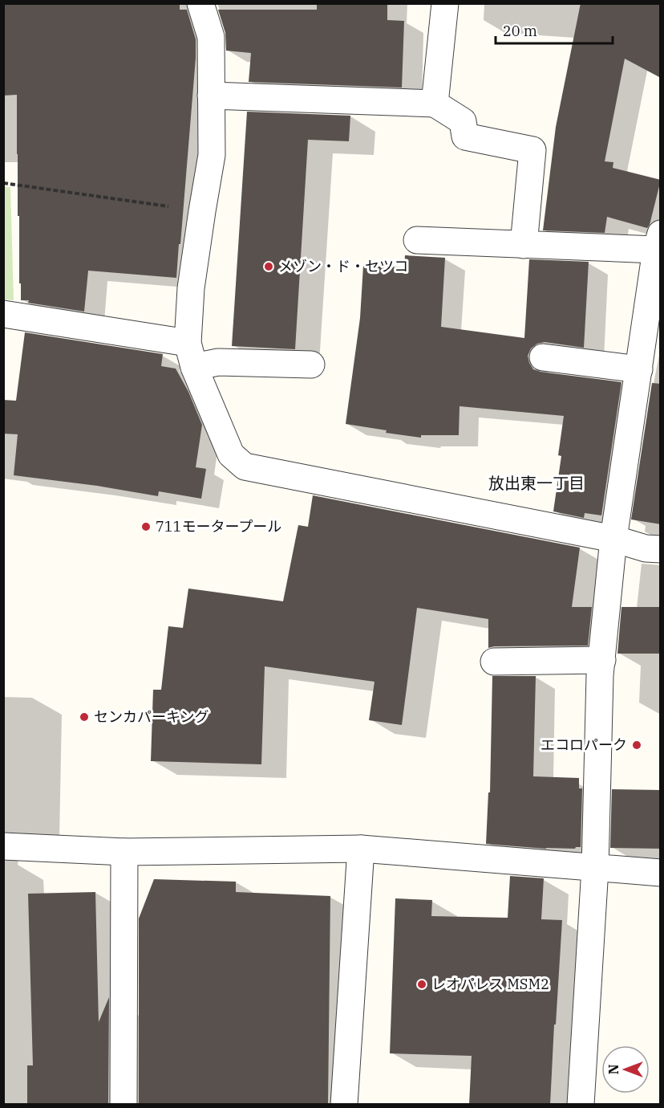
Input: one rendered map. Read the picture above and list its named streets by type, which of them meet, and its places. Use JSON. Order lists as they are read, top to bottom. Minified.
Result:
{"districts":["放出東一丁目"],"places":["メゾン・ド・セツコ","711モータープール","センカパーキング","エコロパーク","レオパレス MSM2"],"scale_bar":"20 m","north":"left"}
